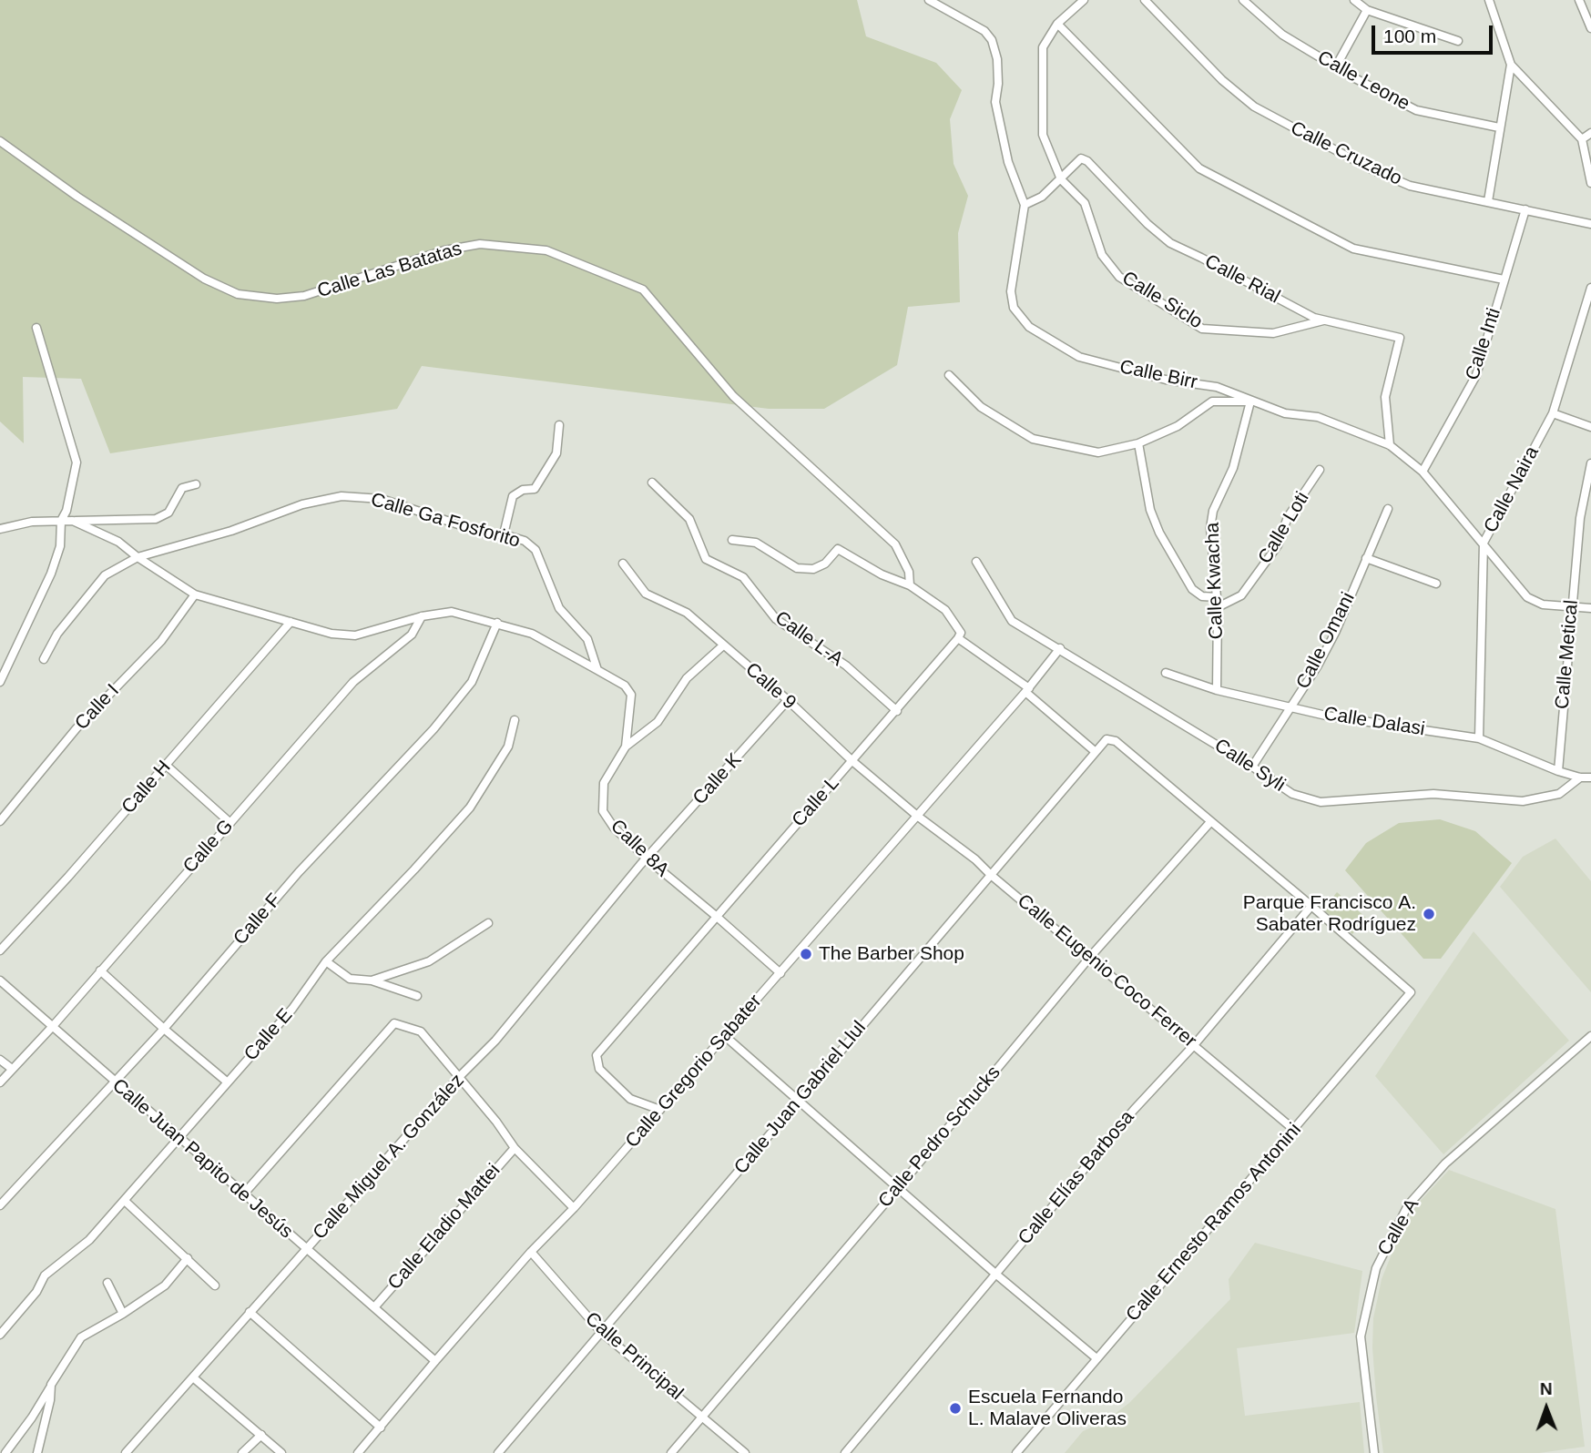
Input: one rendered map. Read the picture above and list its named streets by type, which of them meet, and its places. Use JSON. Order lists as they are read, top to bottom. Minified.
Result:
{"streets":{"street":["Calle Leone","Calle Cruzado","Calle Las Batatas","Calle Rial","Calle Siclo","Calle Inti","Calle Birr","Calle Naira","Calle Ga Fosforito","Calle Loti","Calle Kwacha","Calle L-A","Calle Omani","Calle Metical","Calle 9","Calle I","Calle Dalasi","Calle Syli","Calle K","Calle H","Calle L","Calle G","Calle 8A","Calle F","Calle Eugenio Coco Ferrer","Calle E","Calle Gregorio Sabater","Calle Juan Gabriel Llul","Calle Pedro Schucks","Calle Miguel A. González","Calle Juan Papito de Jesús","Calle Elías Barbosa","Calle Ernesto Ramos Antonini","Calle Eladio Mattei","Calle A","Calle Principal"]},"crossings":[["Calle Cruzado","Calle Inti"],["Calle Rial","Calle Siclo"],["Calle Rial","Calle Birr"],["Calle Inti","Calle Birr"],["Calle Birr","Calle Naira"],["Calle Birr","Calle Kwacha"],["Calle Birr","Calle Metical"],["Calle Naira","Calle Dalasi"],["Calle Loti","Calle Kwacha"],["Calle Kwacha","Calle Dalasi"],["Calle L-A","Calle L"],["Calle Omani","Calle Dalasi"],["Calle Omani","Calle Syli"],["Calle Metical","Calle Dalasi"],["Calle 9","Calle K"],["Calle 9","Calle L"],["Calle 9","Calle 8A"],["Calle 9","Calle Eugenio Coco Ferrer"],["Calle 9","Calle Gregorio Sabater"],["Calle Dalasi","Calle Syli"],["Calle Syli","Calle Gregorio Sabater"],["Calle K","Calle 8A"],["Calle K","Calle Miguel A. González"],["Calle L","Calle 8A"],["Calle L","Calle Gregorio Sabater"],["Calle G","Calle Juan Papito de Jesús"],["Calle 8A","Calle Gregorio Sabater"],["Calle 8A","Calle Miguel A. González"],["Calle F","Calle Juan Papito de Jesús"],["Calle Eugenio Coco Ferrer","Calle Gregorio Sabater"],["Calle Eugenio Coco Ferrer","Calle Juan Gabriel Llul"],["Calle Eugenio Coco Ferrer","Calle Pedro Schucks"],["Calle Eugenio Coco Ferrer","Calle Elías Barbosa"],["Calle Eugenio Coco Ferrer","Calle Ernesto Ramos Antonini"],["Calle E","Calle Juan Papito de Jesús"],["Calle Gregorio Sabater","Calle Juan Papito de Jesús"],["Calle Gregorio Sabater","Calle Principal"],["Calle Juan Gabriel Llul","Calle Pedro Schucks"],["Calle Juan Gabriel Llul","Calle Principal"],["Calle Pedro Schucks","Calle Principal"],["Calle Miguel A. González","Calle Juan Papito de Jesús"],["Calle Juan Papito de Jesús","Calle Eladio Mattei"],["Calle Elías Barbosa","Calle Ernesto Ramos Antonini"]],"places":["Parque Francisco A. Sabater Rodríguez","The Barber Shop","Escuela Fernando L. Malave Oliveras"],"scale_bar":"100 m","north":"top"}
